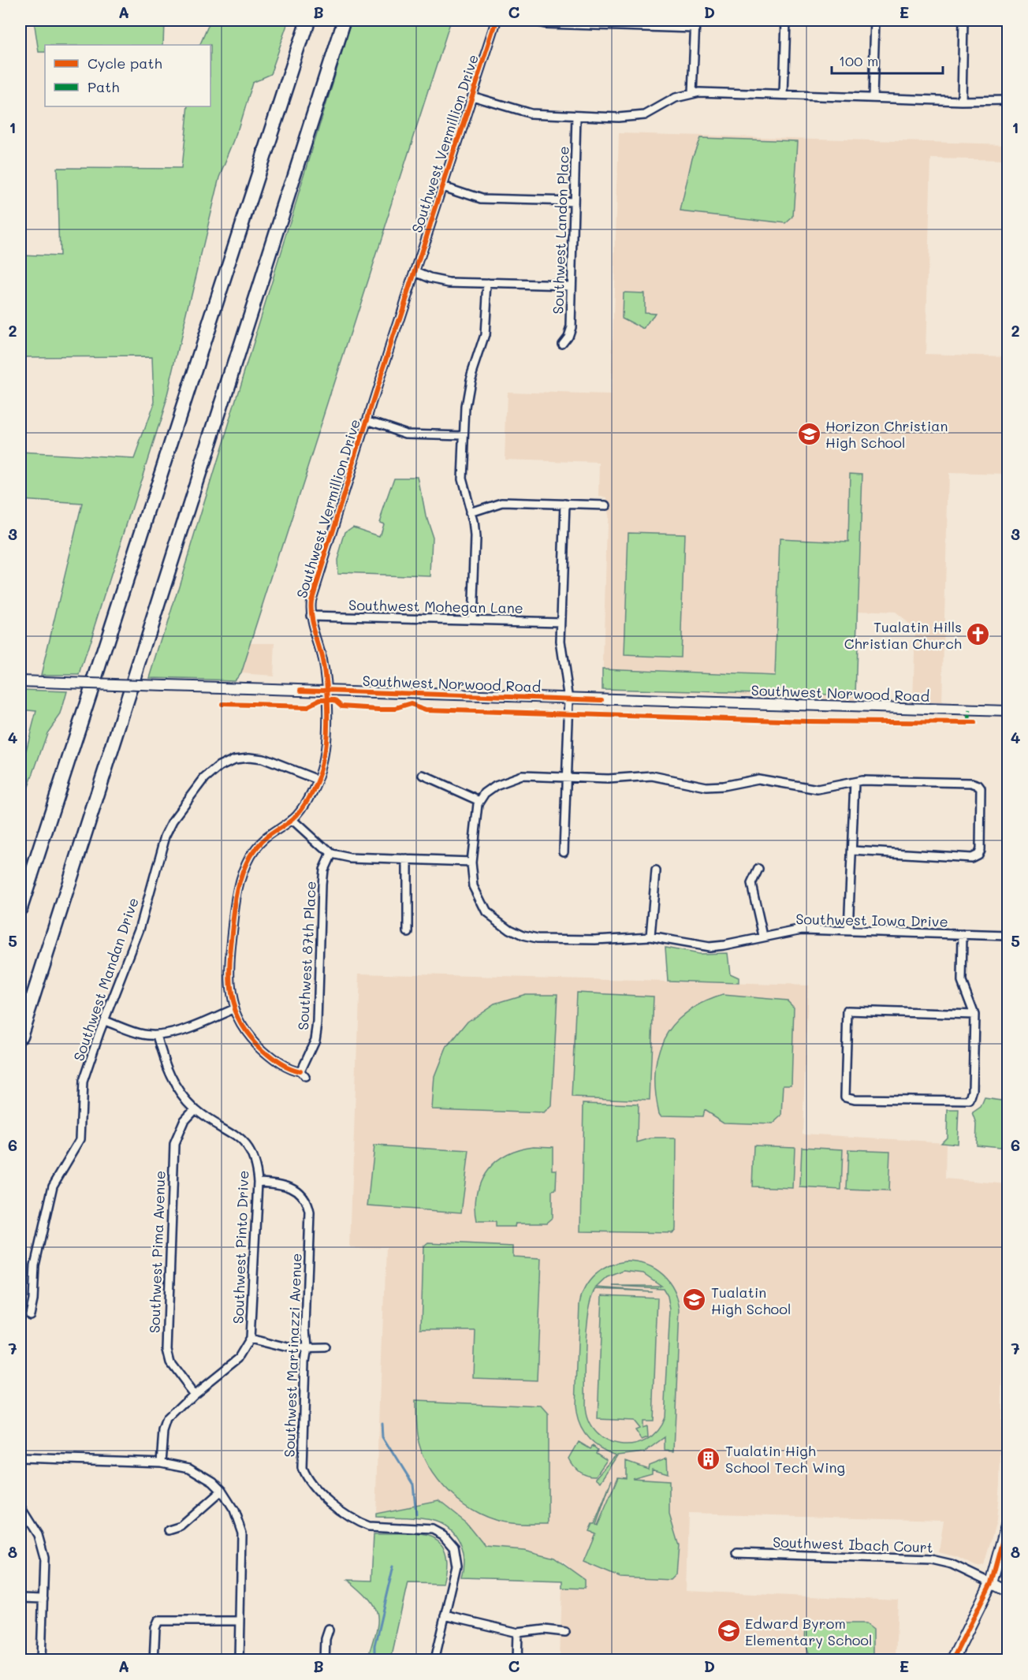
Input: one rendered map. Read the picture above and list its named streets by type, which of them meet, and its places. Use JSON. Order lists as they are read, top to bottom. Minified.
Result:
{"streets":{"street":["Southwest Vermillion Drive","Southwest Landon Place","Southwest Mohegan Lane","Southwest Norwood Road","Southwest Iowa Drive","Southwest 87th Place","Southwest Mandan Drive","Southwest Pinto Drive","Southwest Pima Avenue","Southwest Martinazzi Avenue","Southwest Ibach Court"]},"crossings":[["Southwest Vermillion Drive","Southwest Mohegan Lane"],["Southwest Vermillion Drive","Southwest Norwood Road"],["Southwest Vermillion Drive","Southwest 87th Place"],["Southwest Vermillion Drive","Southwest Mandan Drive"],["Southwest Pinto Drive","Southwest Pima Avenue"],["Southwest Pinto Drive","Southwest Martinazzi Avenue"]],"places":{"school or university":["Horizon Christian High School","Tualatin High School","Edward Byrom Elementary School"],"church":["Tualatin Hills Christian Church"],"building":["Tualatin High School Tech Wing"]},"legend":["Cycle path","Path"],"scale_bar":"100 m","grid":{"columns":["A","B","C","D","E"],"rows":["1","2","3","4","5","6","7","8"]}}
